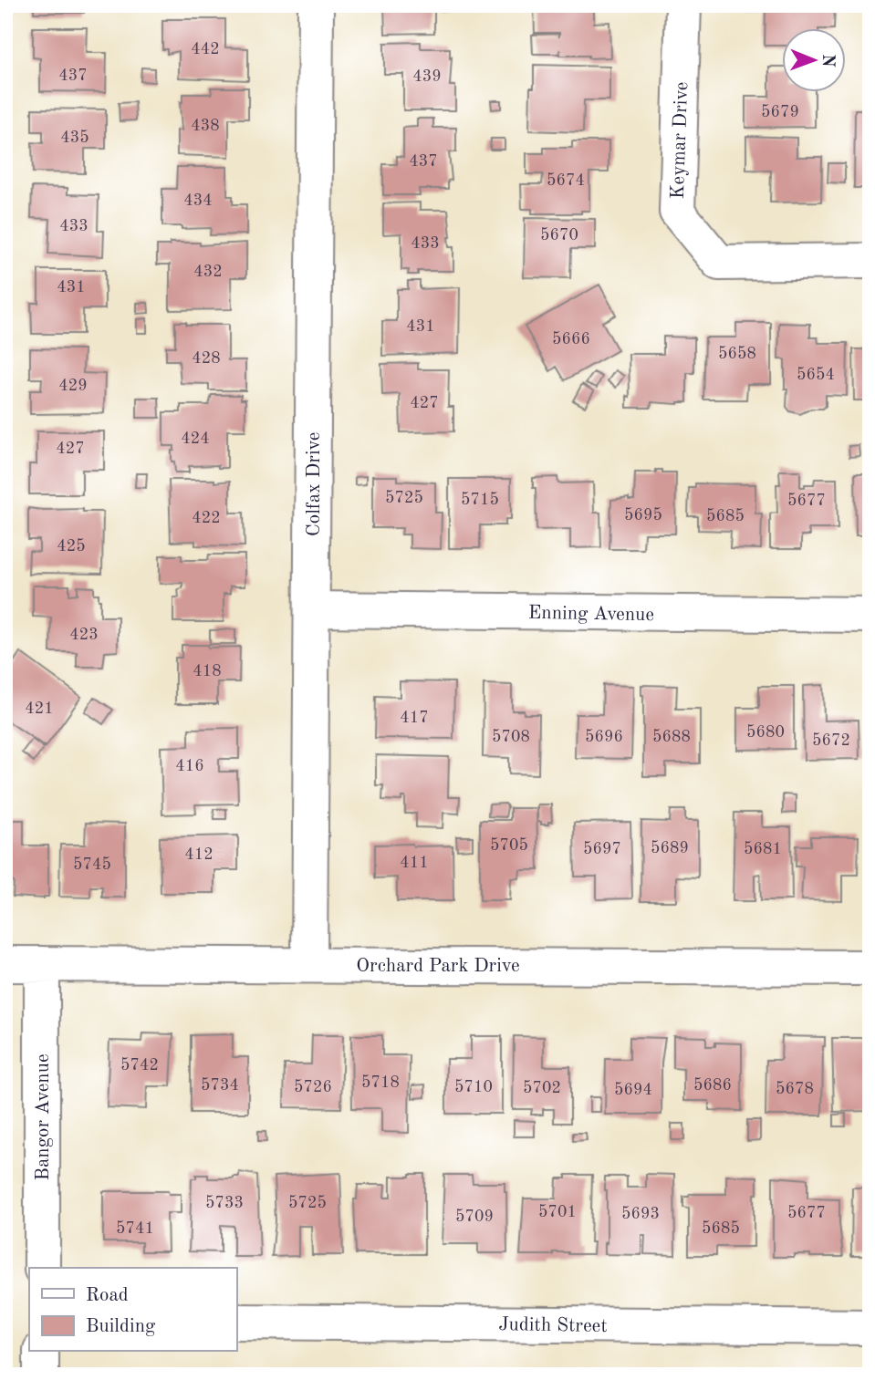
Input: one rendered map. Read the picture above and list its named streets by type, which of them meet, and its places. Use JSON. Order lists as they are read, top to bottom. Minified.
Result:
{"streets":{"street":["Keymar Drive","Colfax Drive","Enning Avenue","Orchard Park Drive","Bangor Avenue","Judith Street"]},"crossings":[["Colfax Drive","Enning Avenue"],["Colfax Drive","Orchard Park Drive"],["Orchard Park Drive","Bangor Avenue"]],"house_numbers":["442","437","439","5679","438","435","437","5674","434","433","5670","433","432","431","431","5666","5658","428","5654","429","427","424","427","5725","5715","5677","5695","5685","422","425","423","418","421","417","5680","5708","5696","5688","5672","416","5705","5689","5697","5681","412","411","5745","5742","5718","5734","5686","5726","5710","5702","5678","5694","5733","5725","5701","5677","5693","5709","5741","5685"],"legend":["Road","Building"],"north":"right"}
